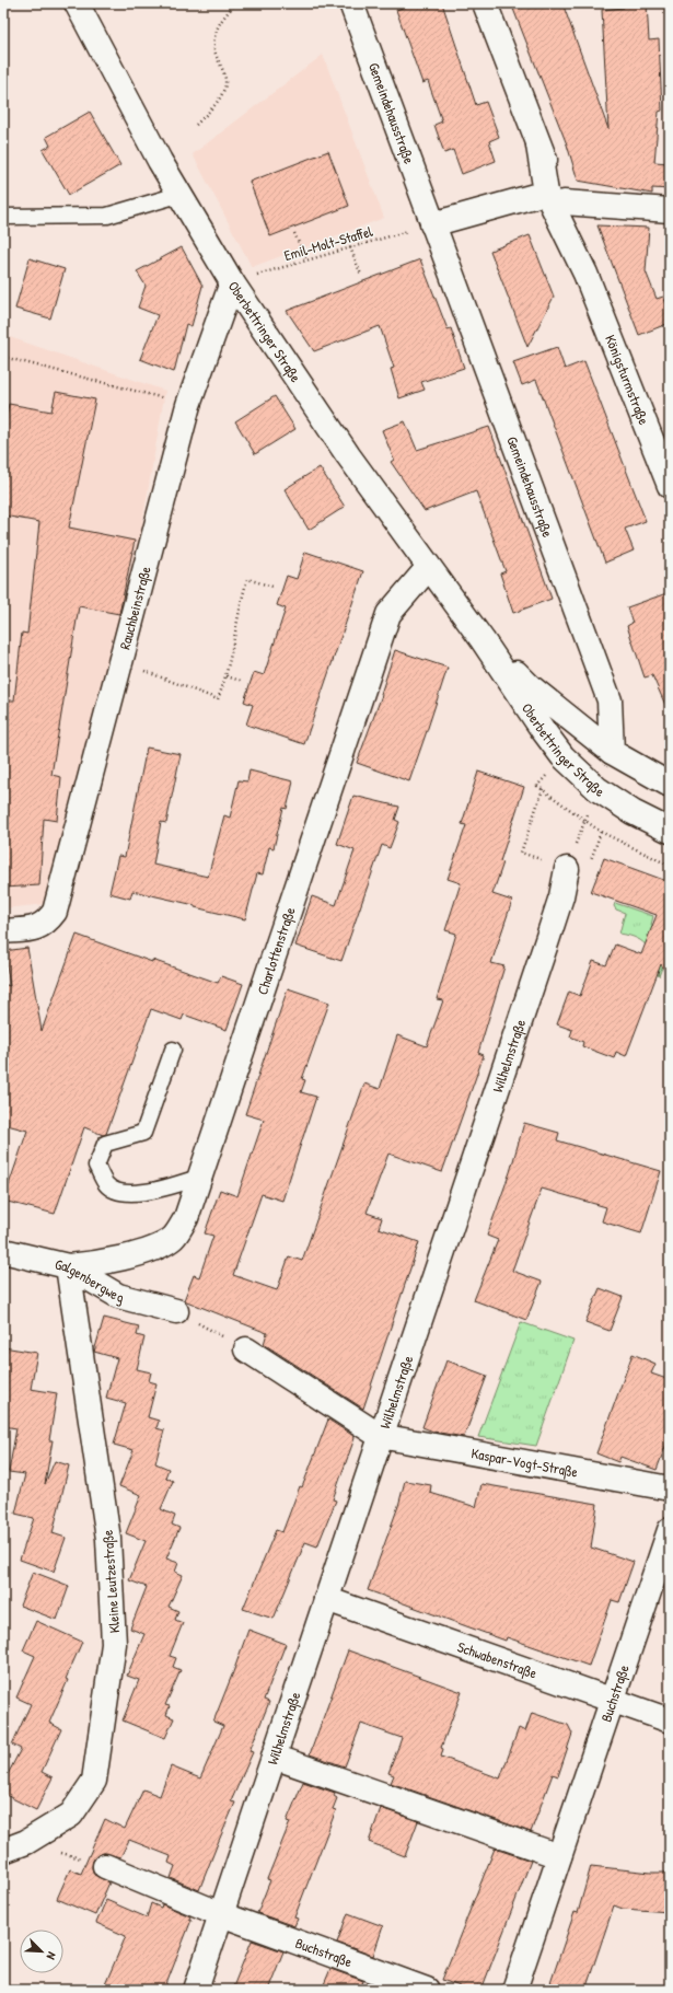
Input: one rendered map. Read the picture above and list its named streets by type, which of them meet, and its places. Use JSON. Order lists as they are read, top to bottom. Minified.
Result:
{"streets":{"street":["Gemeindehausstraße","Oberbettringer Straße","Königsturmstraße","Rauchbeinstraße","Charlottenstraße","Wilhelmstraße","Galgenbergweg","Kaspar-Vogt-Straße","Kleine Leutzestraße","Schwabenstraße","Buchstraße"],"path":["Emil-Molt-Staffel"]},"crossings":[["Gemeindehausstraße","Emil-Molt-Staffel"],["Gemeindehausstraße","Oberbettringer Straße"],["Emil-Molt-Staffel","Oberbettringer Straße"],["Emil-Molt-Staffel","Rauchbeinstraße"],["Oberbettringer Straße","Rauchbeinstraße"],["Oberbettringer Straße","Charlottenstraße"],["Charlottenstraße","Galgenbergweg"],["Charlottenstraße","Kleine Leutzestraße"],["Wilhelmstraße","Kaspar-Vogt-Straße"],["Wilhelmstraße","Schwabenstraße"],["Wilhelmstraße","Buchstraße"],["Galgenbergweg","Kleine Leutzestraße"],["Schwabenstraße","Buchstraße"]],"north":"bottom right"}
